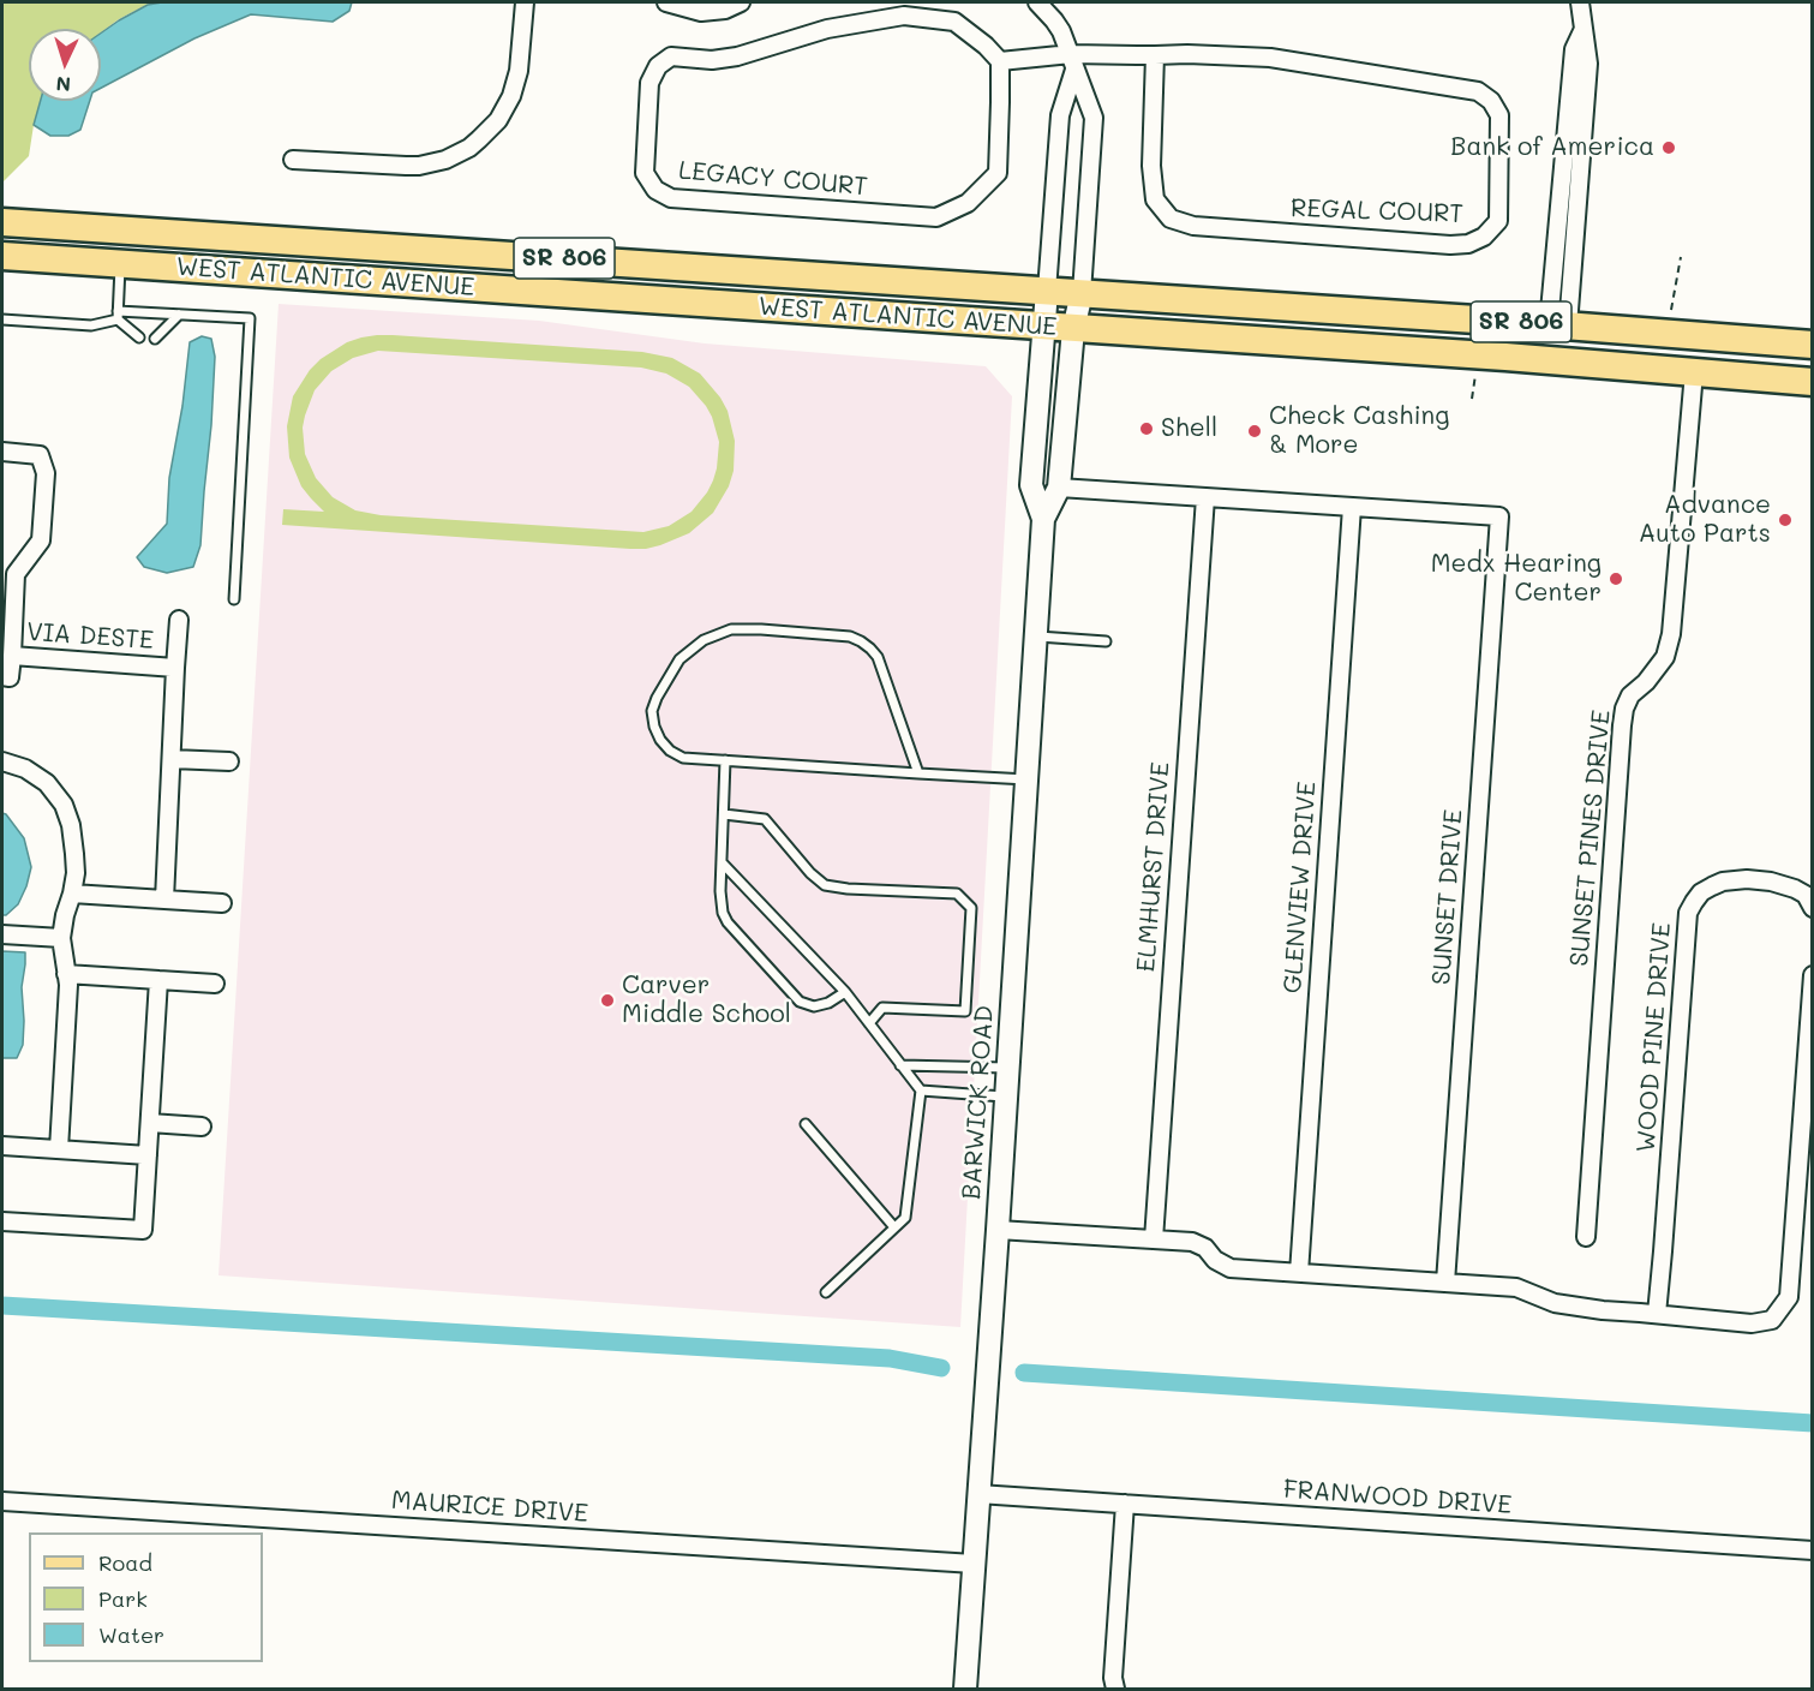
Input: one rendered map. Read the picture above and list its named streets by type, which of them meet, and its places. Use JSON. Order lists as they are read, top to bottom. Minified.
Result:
{"streets":{"main road":["SR 806","WEST ATLANTIC AVENUE"],"street":["LEGACY COURT","REGAL COURT","VIA DESTE","SUNSET PINES DRIVE","ELMHURST DRIVE","GLENVIEW DRIVE","SUNSET DRIVE","WOOD PINE DRIVE","BARWICK ROAD","FRANWOOD DRIVE","MAURICE DRIVE"]},"crossings":[["WEST ATLANTIC AVENUE","SUNSET PINES DRIVE"],["WEST ATLANTIC AVENUE","BARWICK ROAD"],["GLENVIEW DRIVE","SUNSET DRIVE"],["BARWICK ROAD","FRANWOOD DRIVE"],["BARWICK ROAD","MAURICE DRIVE"]],"places":["Bank of America","Shell","Check Cashing & More","Advance Auto Parts","Medx Hearing Center","Carver Middle School"],"legend":["Road","Park","Water"],"north":"bottom"}
